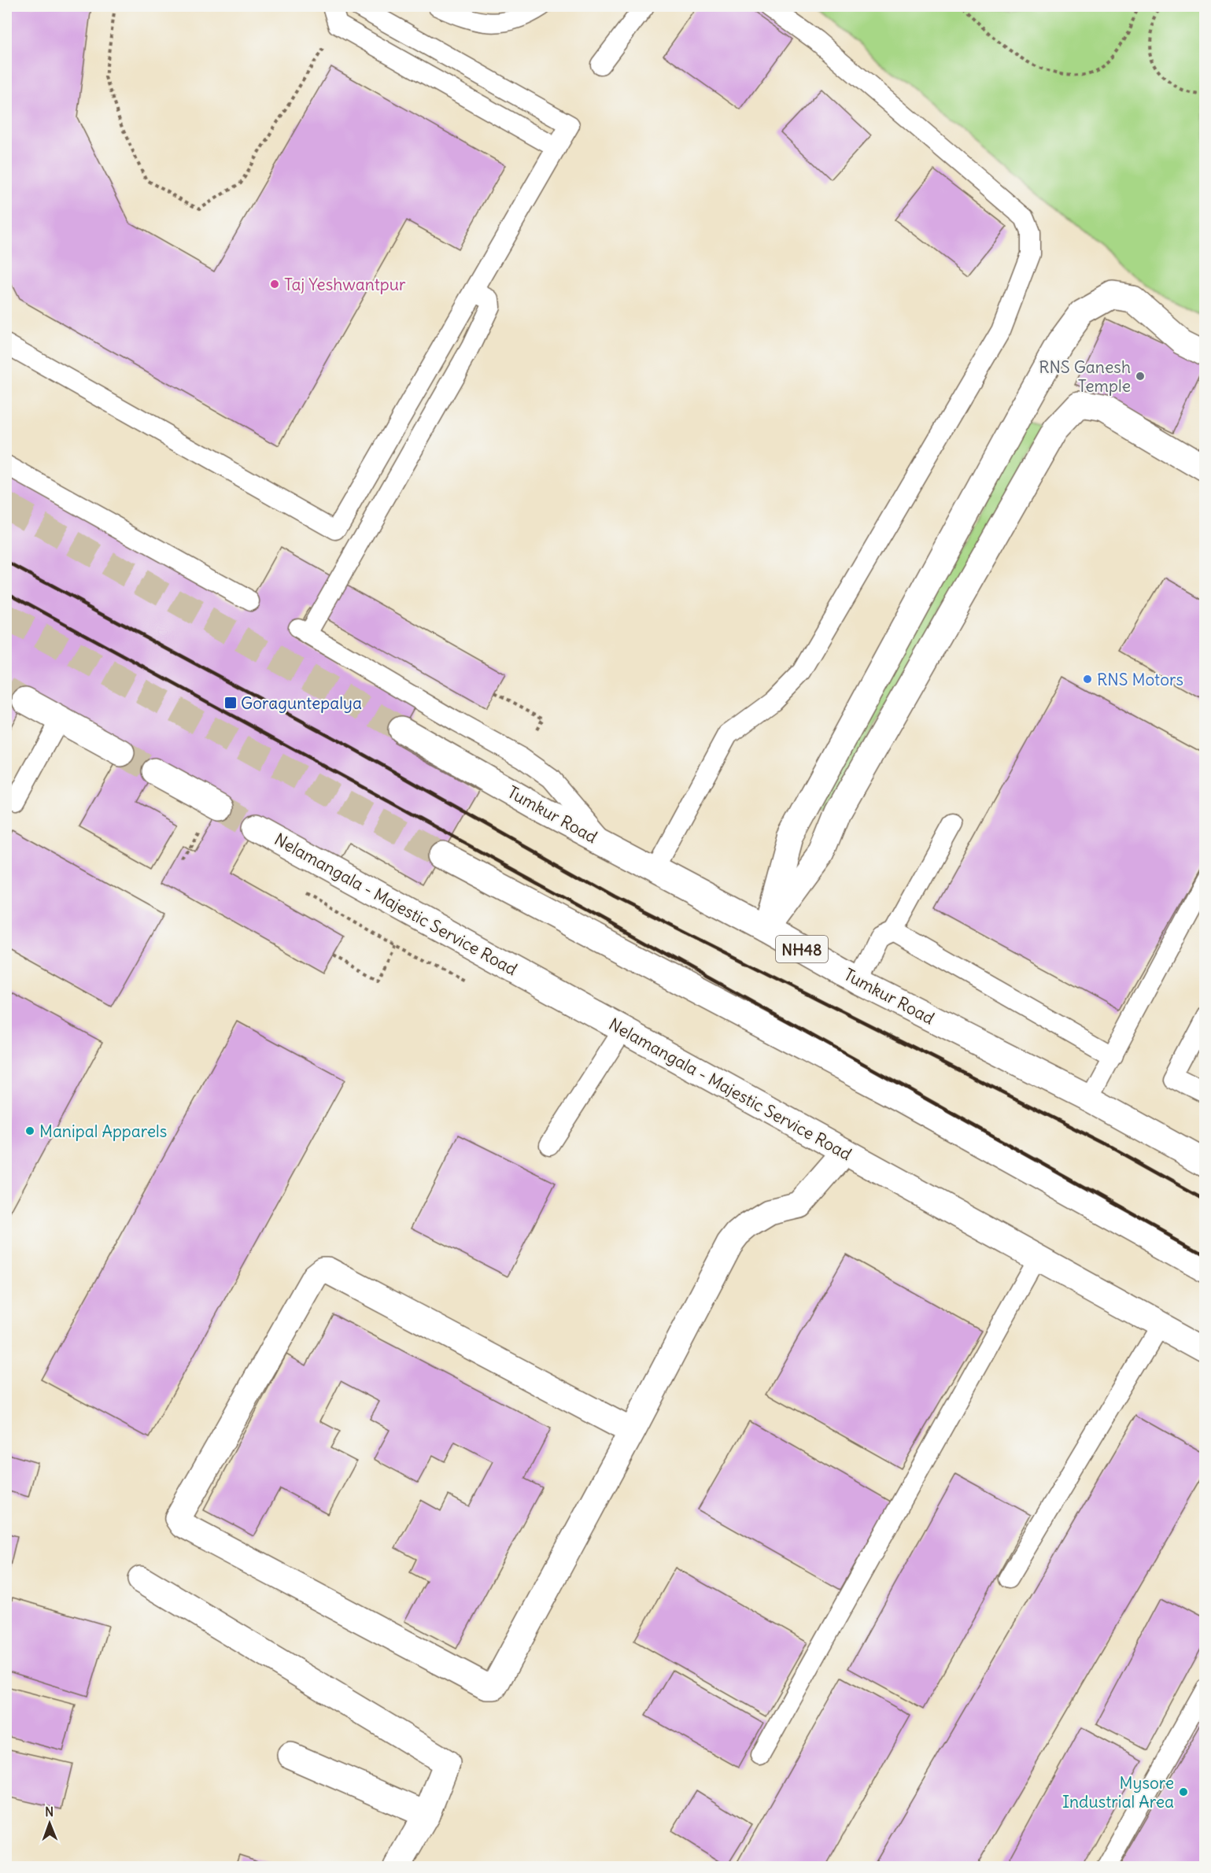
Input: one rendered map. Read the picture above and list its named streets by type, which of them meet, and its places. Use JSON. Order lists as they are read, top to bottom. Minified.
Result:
{"streets":{"main road":["Tumkur Road","Nelamangala - Majestic Service Road","NH48"]},"places":{"other":["Taj Yeshwantpur","RNS Ganesh Temple","RNS Motors","Manipal Apparels","Mysore Industrial Area"],"transit":["Goraguntepalya"]},"north":"top"}
